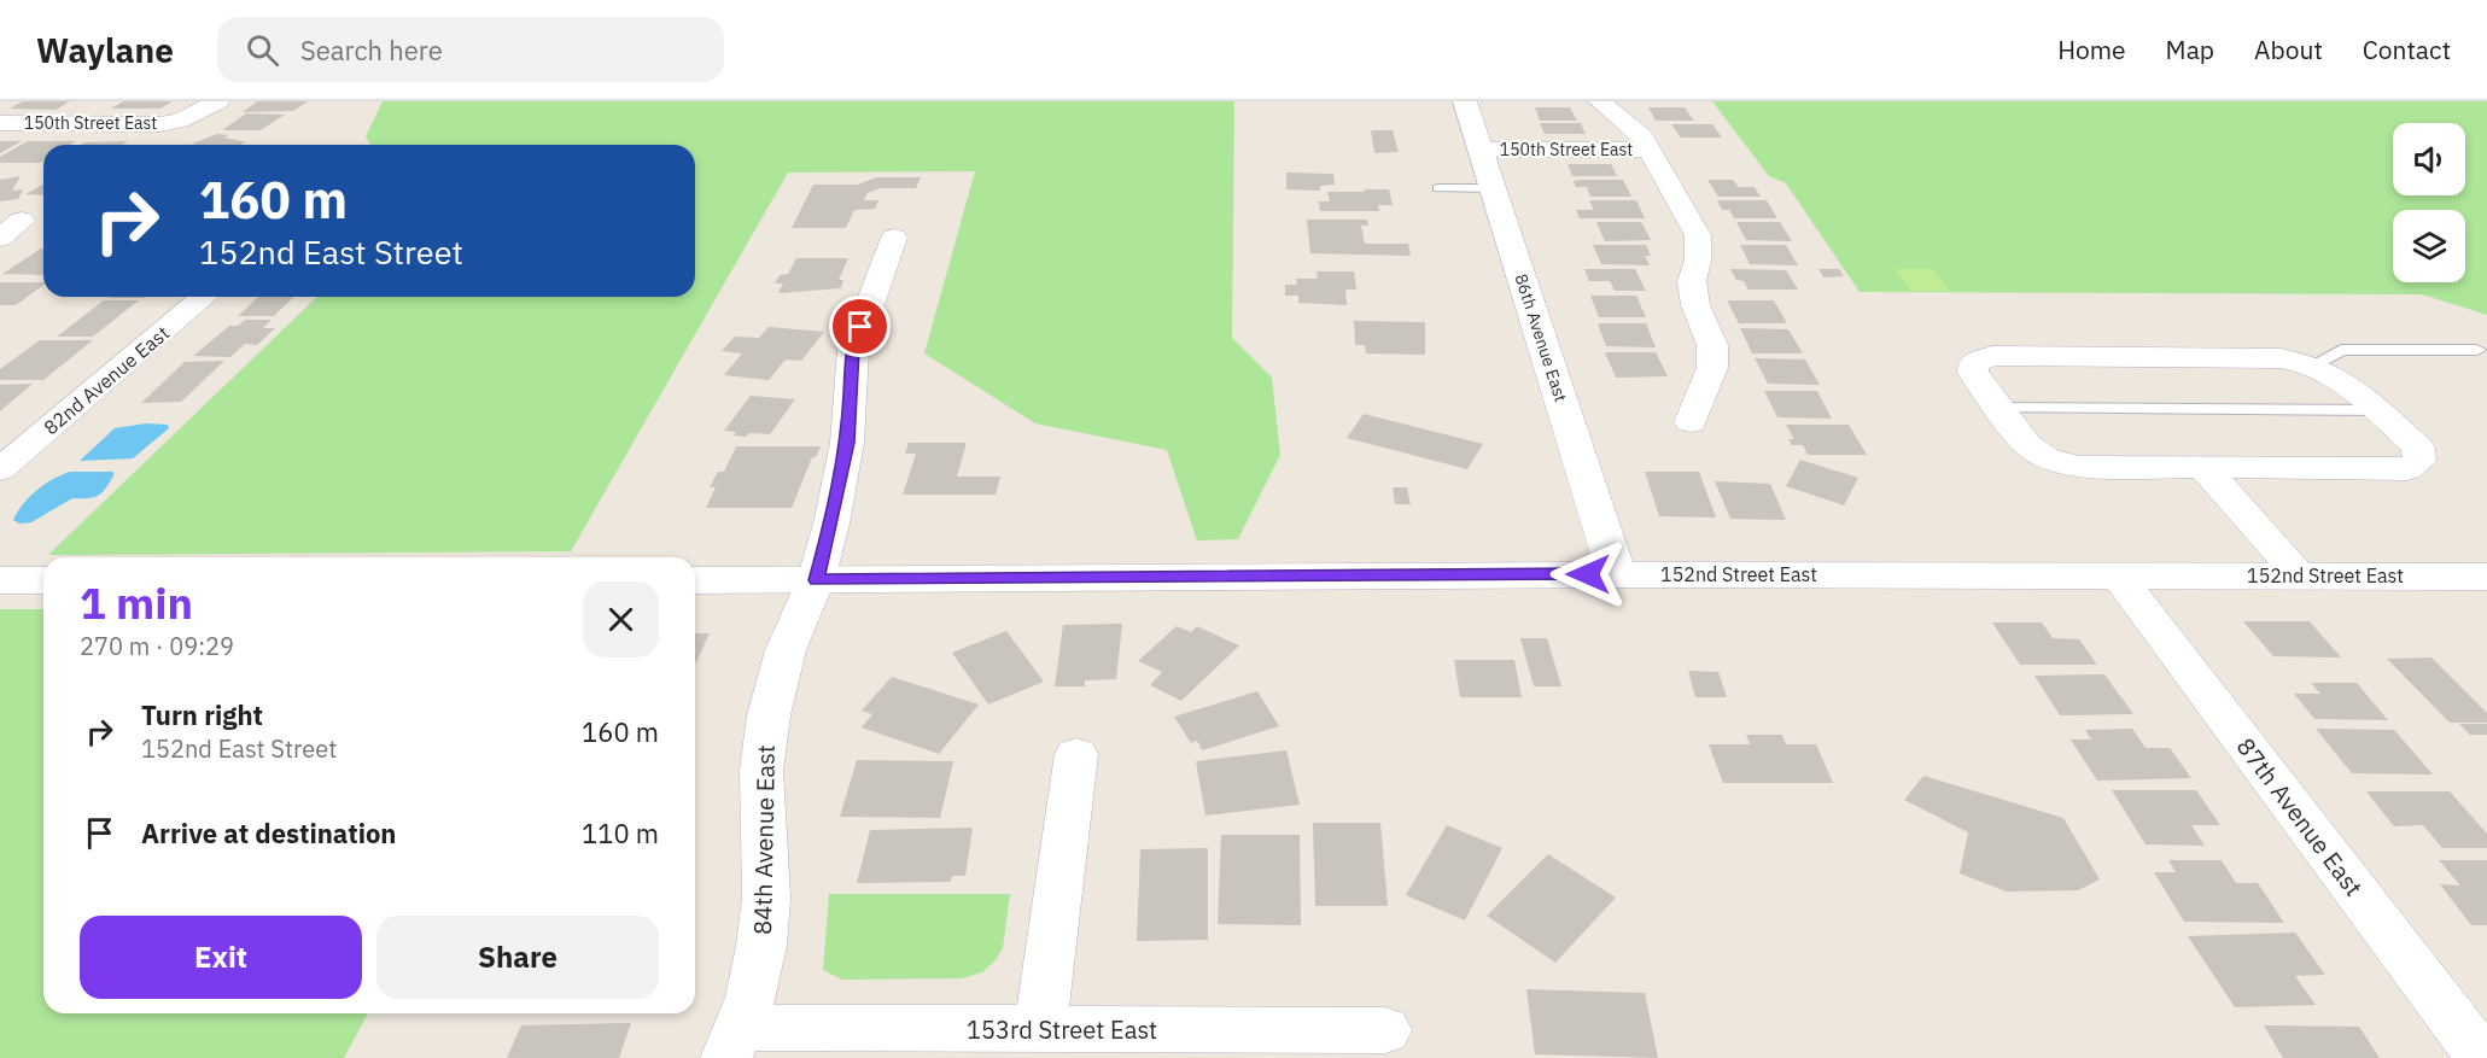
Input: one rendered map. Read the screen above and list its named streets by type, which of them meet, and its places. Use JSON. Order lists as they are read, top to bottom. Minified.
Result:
{"streets":{"street":["150th Street East","86th Avenue East","82nd Avenue East","152nd Street East","87th Avenue East","84th Avenue East","153rd Street East"]},"crossings":[["150th Street East","86th Avenue East"],["86th Avenue East","152nd Street East"],["152nd Street East","87th Avenue East"],["152nd Street East","84th Avenue East"],["84th Avenue East","153rd Street East"]],"page":{"header":"Waylane","search":"Search here","nav":["Home","Map","About","Contact"],"turn":["160 m","152nd East Street"],"heading":["1 min","270 m · 09:29"],"list":[{"name":"Turn right","note":"152nd East Street","value":"160 m"},{"name":"Arrive at destination","value":"110 m"}],"buttons":["Exit","Share"]}}
